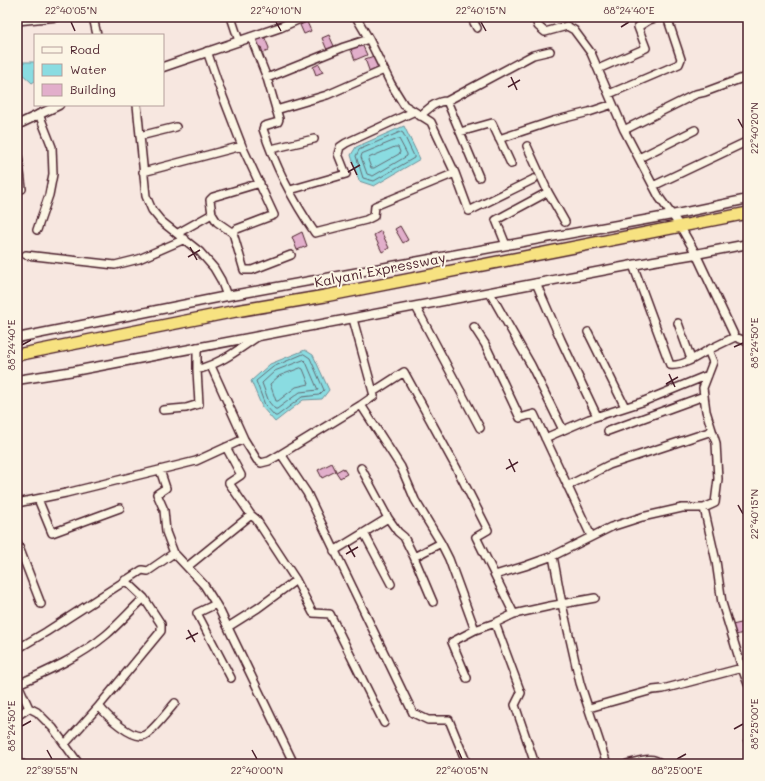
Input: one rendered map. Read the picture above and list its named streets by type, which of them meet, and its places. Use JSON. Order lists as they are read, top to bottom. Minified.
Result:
{"streets":{"highway":["Kalyani Expressway"]},"legend":["Road","Water","Building"],"coordinates":["22°40'05\"N","22°40'10\"N","22°40'15\"N","88°24'40\"E","22°40'20\"N","88°24'50\"E","88°25'00\"E","22°39'55\"N","22°40'00\"N"]}
